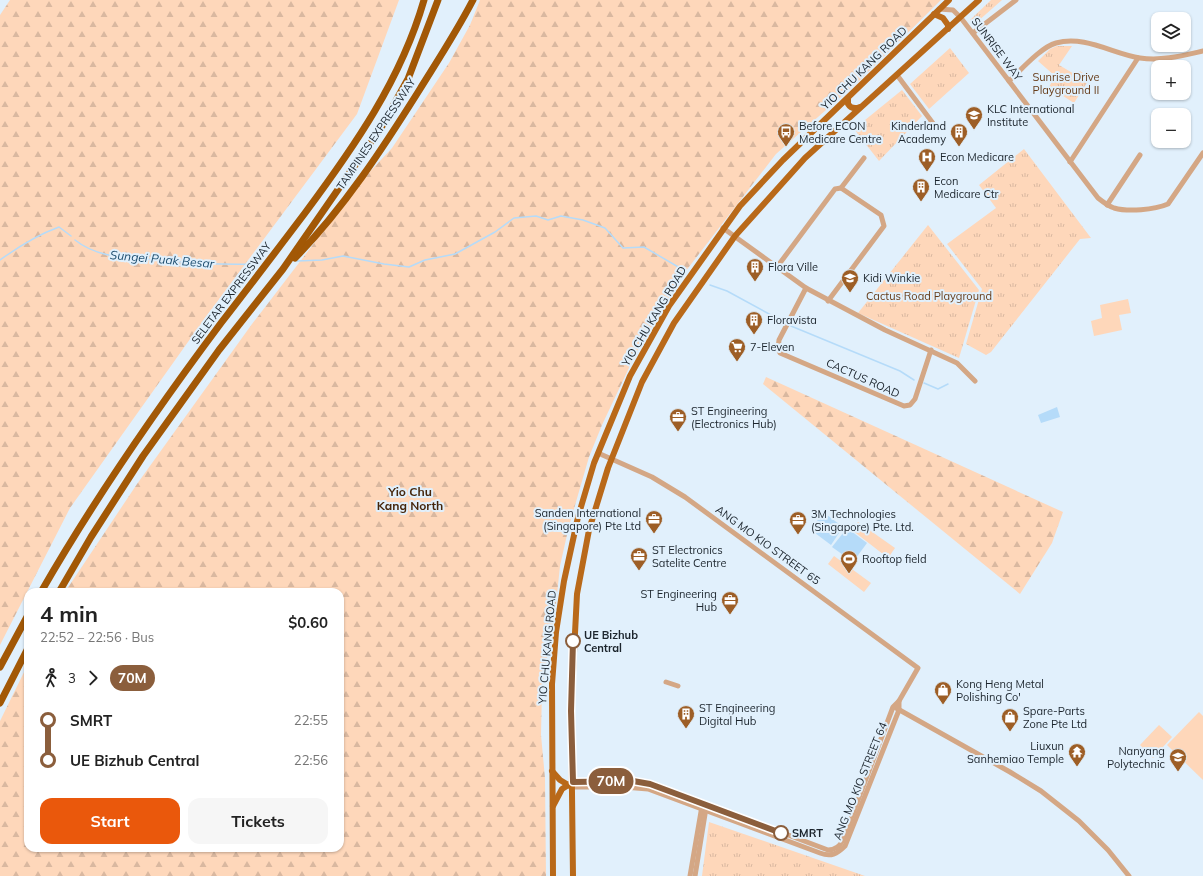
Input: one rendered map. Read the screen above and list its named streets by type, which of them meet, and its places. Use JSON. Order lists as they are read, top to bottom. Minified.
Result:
{"streets":{"highway":["TAMPINES EXPRESSWAY","SELETAR EXPRESSWAY"],"main road":["YIO CHU KANG ROAD"],"street":["SUNRISE WAY","CACTUS ROAD","ANG MO KIO STREET 65","ANG MO KIO STREET 64"]},"crossings":[["SUNRISE WAY","YIO CHU KANG ROAD"],["YIO CHU KANG ROAD","ANG MO KIO STREET 65"],["YIO CHU KANG ROAD","ANG MO KIO STREET 64"],["ANG MO KIO STREET 65","ANG MO KIO STREET 64"]],"districts":["Yio Chu Kang North"],"water":["Sungei Puak Besar"],"parks":["Sunrise Drive Playground II","Cactus Road Playground"],"places":{"school or university":["KLC International Institute","Kidi Winkie","Nanyang Polytechnic"],"bus stop":["Before ECON Medicare Centre"],"building":["Kinderland Academy","Econ Medicare Ctr","Flora Ville","Floravista","ST Engineering Digital Hub"],"hospital":["Econ Medicare"],"supermarket":["7-Eleven"],"office":["ST Engineering (Electronics Hub)","Sanden International (Singapore) Pte Ltd","3M Technologies (Singapore) Pte. Ltd.","ST Electronics Satelite Centre","ST Engineering Hub"],"sports":["Rooftop field"],"other":["UE Bizhub Central","SMRT"],"shop":["Kong Heng Metal Polishing Co'","Spare-Parts Zone Pte Ltd"],"temple":["Liuxun Sanhemiao Temple"]},"lines":["bus line 70M"],"page":{"on_map":"70M","map_buttons":["+","−"],"heading":["4 min","22:52 – 22:56 · Bus","$0.60"],"legs":["3","70M"],"list":[{"name":"SMRT","value":"22:55"},{"name":"UE Bizhub Central","value":"22:56"}],"buttons":["Start","Tickets"]}}
